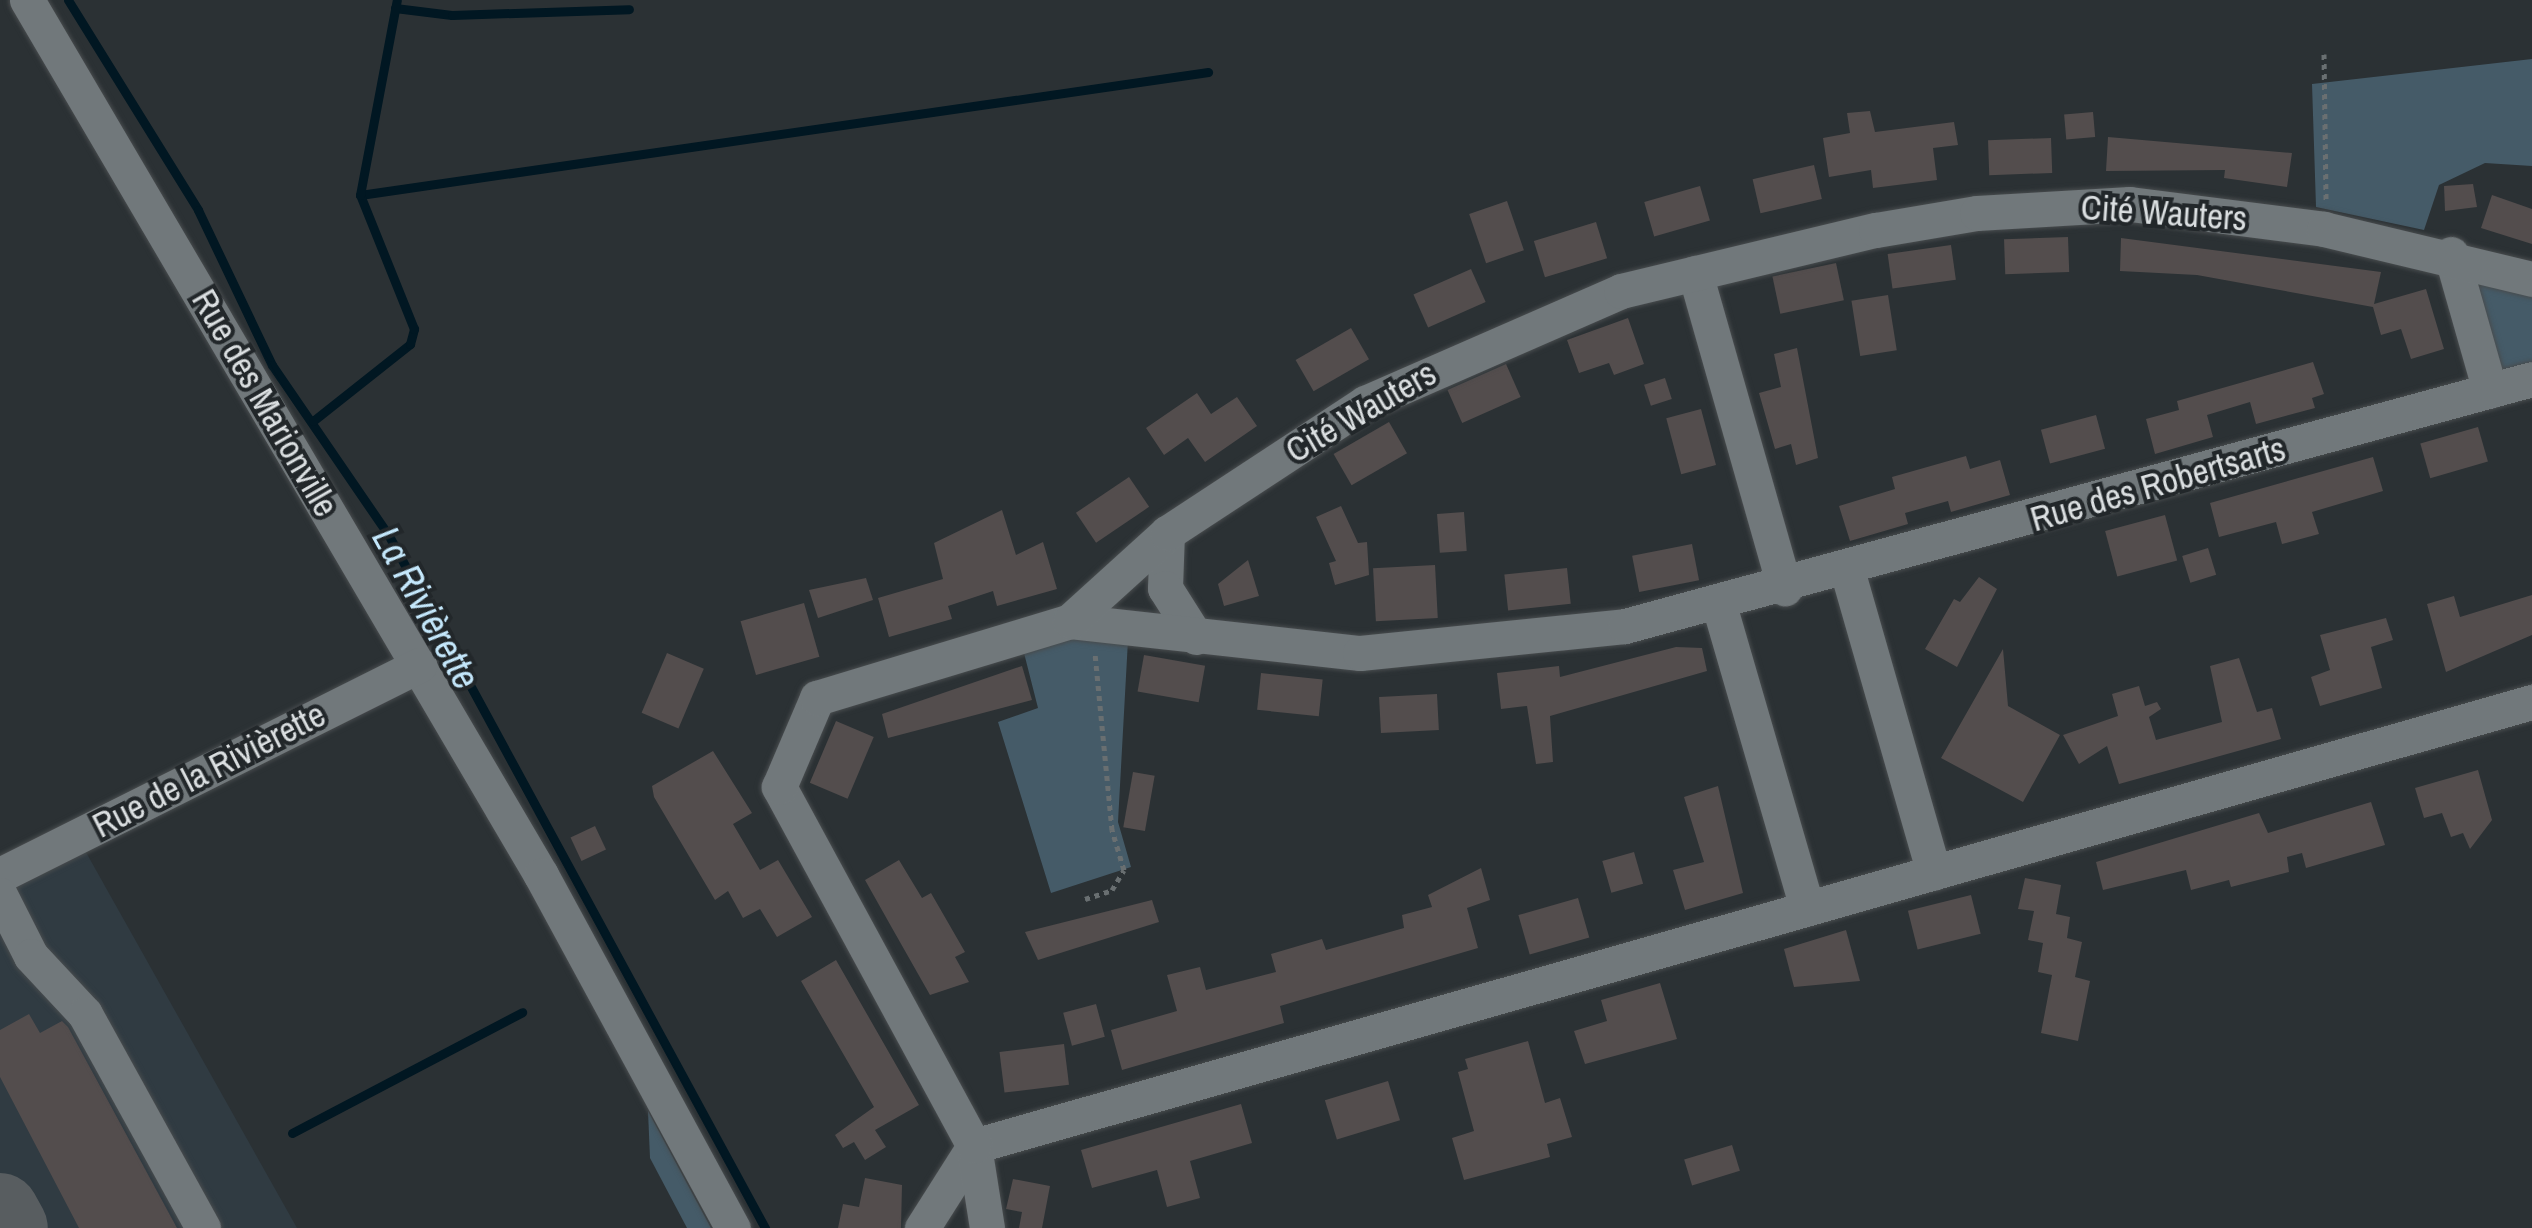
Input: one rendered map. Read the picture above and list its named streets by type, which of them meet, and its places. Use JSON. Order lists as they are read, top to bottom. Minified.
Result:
{"streets":{"street":["Cité Wauters","Rue des Marionville","Rue des Robertsarts","Rue de la Rivièrette"]},"crossings":[["Cité Wauters","Rue des Robertsarts"],["Rue des Marionville","Rue de la Rivièrette"]],"water":["La Rivièrette"]}
